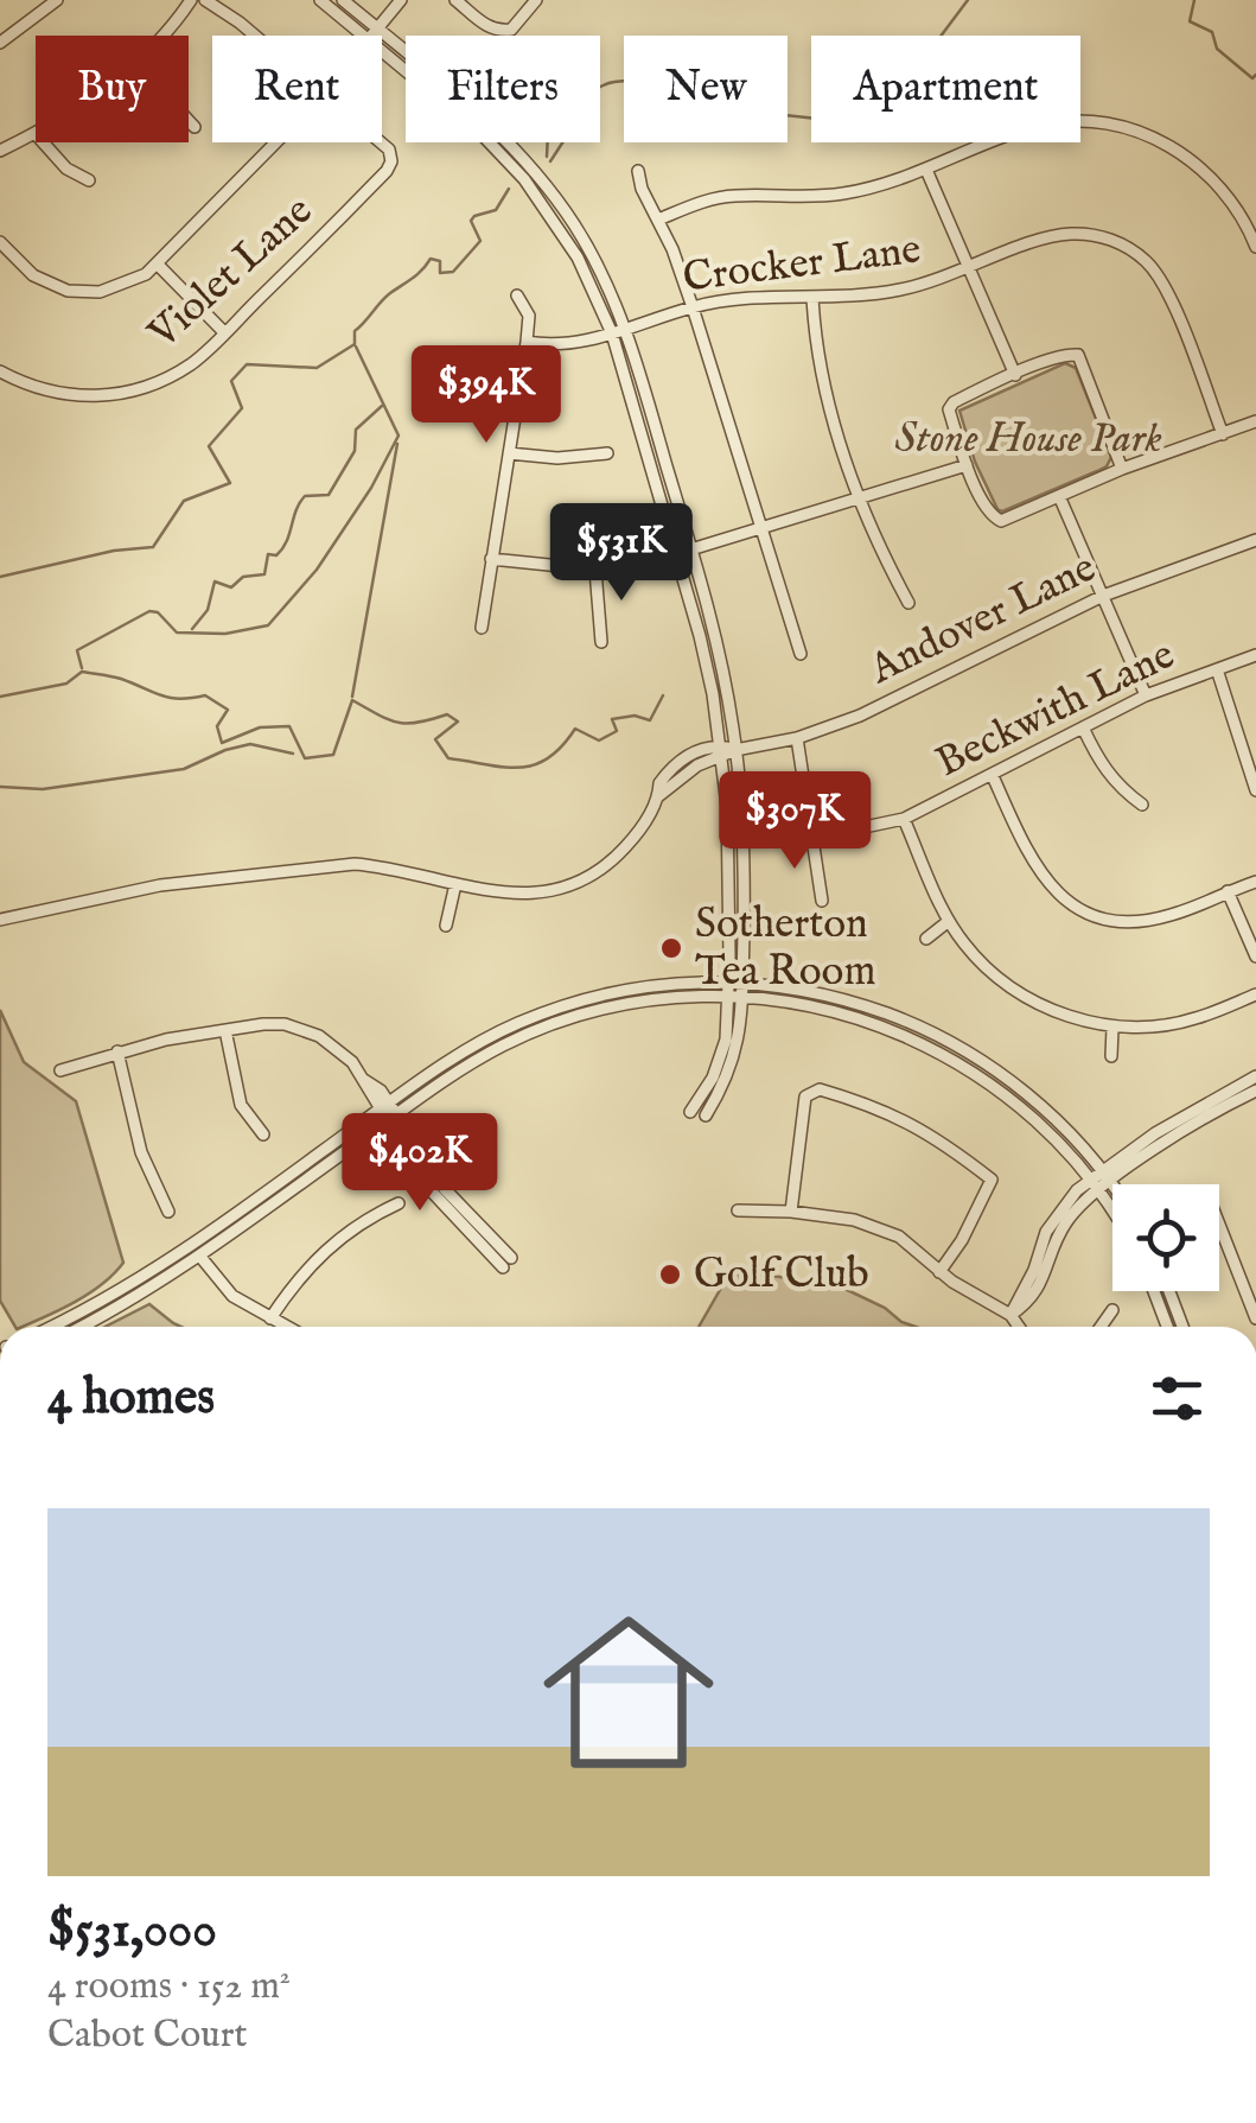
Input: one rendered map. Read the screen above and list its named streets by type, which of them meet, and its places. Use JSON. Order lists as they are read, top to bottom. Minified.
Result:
{"streets":{"street":["Crocker Lane","Violet Lane","Andover Lane","Beckwith Lane"]},"parks":["Stone House Park"],"places":["Sotherton Tea Room","Golf Club"],"page":{"chip":["Buy","Rent","Filters","New","Apartment"],"price":["$394K","$531K","$307K","$402K"],"heading":"4 homes","list":[{"name":"$531,000","note":"4 rooms · 152 m² · Cabot Court"}]}}
